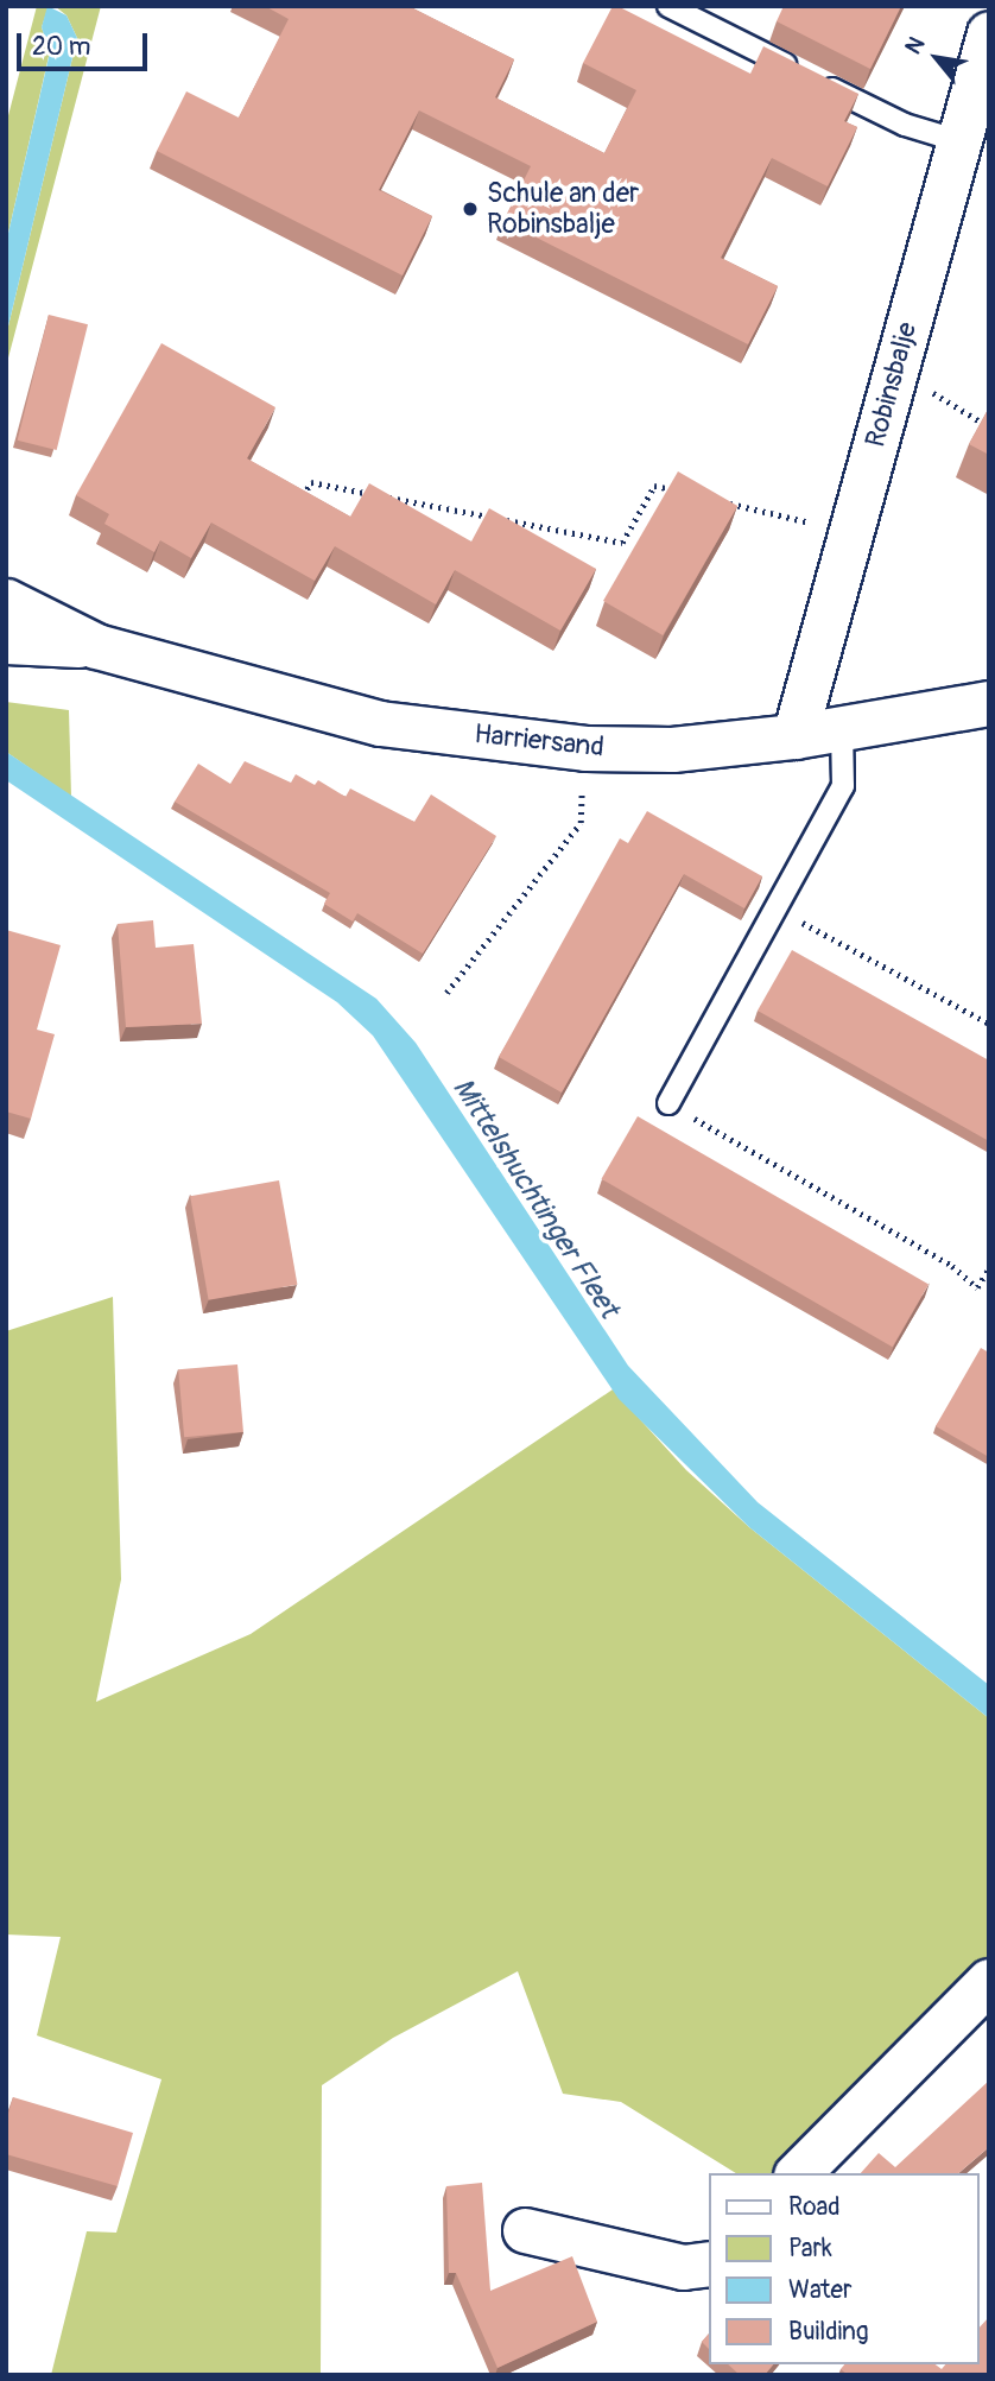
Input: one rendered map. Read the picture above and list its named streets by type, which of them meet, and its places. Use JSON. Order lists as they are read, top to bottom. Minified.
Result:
{"streets":{"street":["Robinsbalje","Harriersand"]},"crossings":[["Robinsbalje","Harriersand"]],"water":["Mittelshuchtinger Fleet"],"places":["Schule an der Robinsbalje"],"legend":["Road","Park","Water","Building"],"scale_bar":"20 m","north":"top left"}
